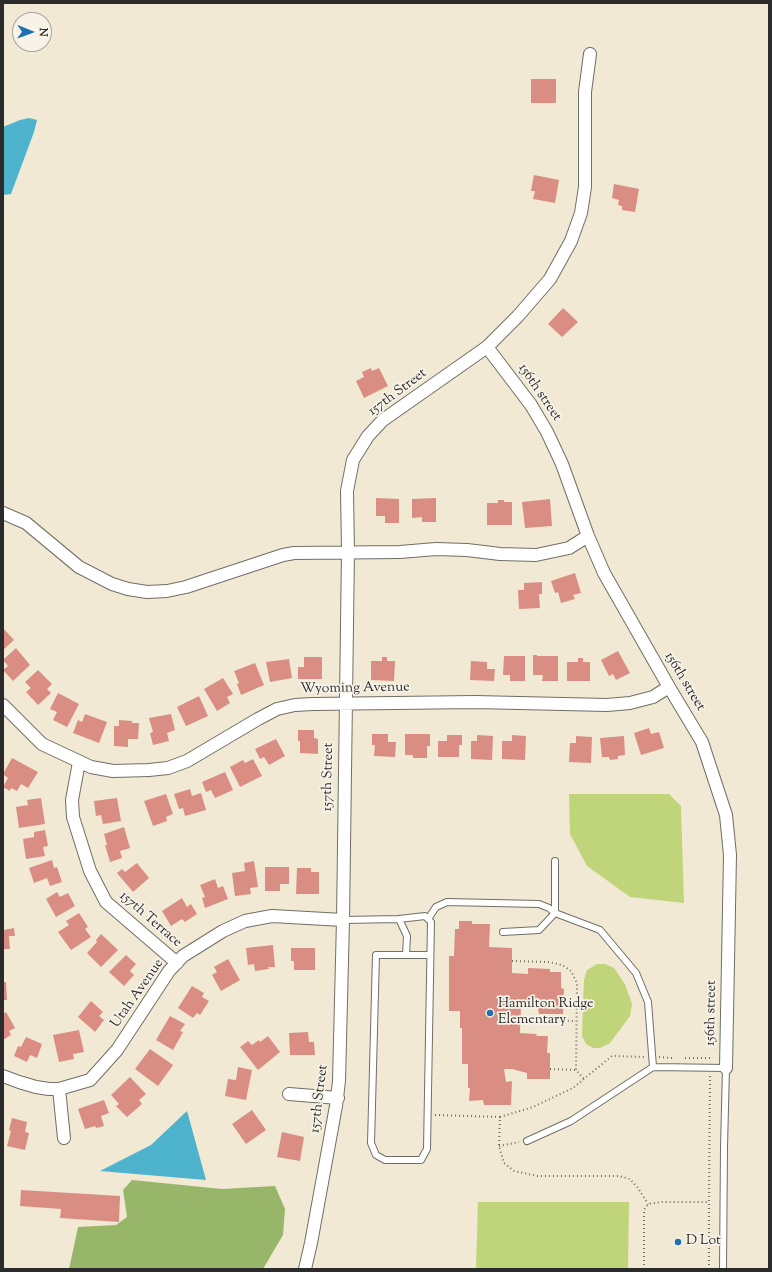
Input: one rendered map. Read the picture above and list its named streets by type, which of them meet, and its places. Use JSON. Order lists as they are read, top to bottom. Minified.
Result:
{"streets":{"street":["157th Street","156th street","Wyoming Avenue","157th Terrace","Utah Avenue"]},"crossings":[["157th Street","156th street"],["157th Street","Wyoming Avenue"],["157th Street","Utah Avenue"],["156th street","Wyoming Avenue"],["Wyoming Avenue","157th Terrace"],["157th Terrace","Utah Avenue"]],"places":["Hamilton Ridge Elementary","D Lot"],"north":"right"}
